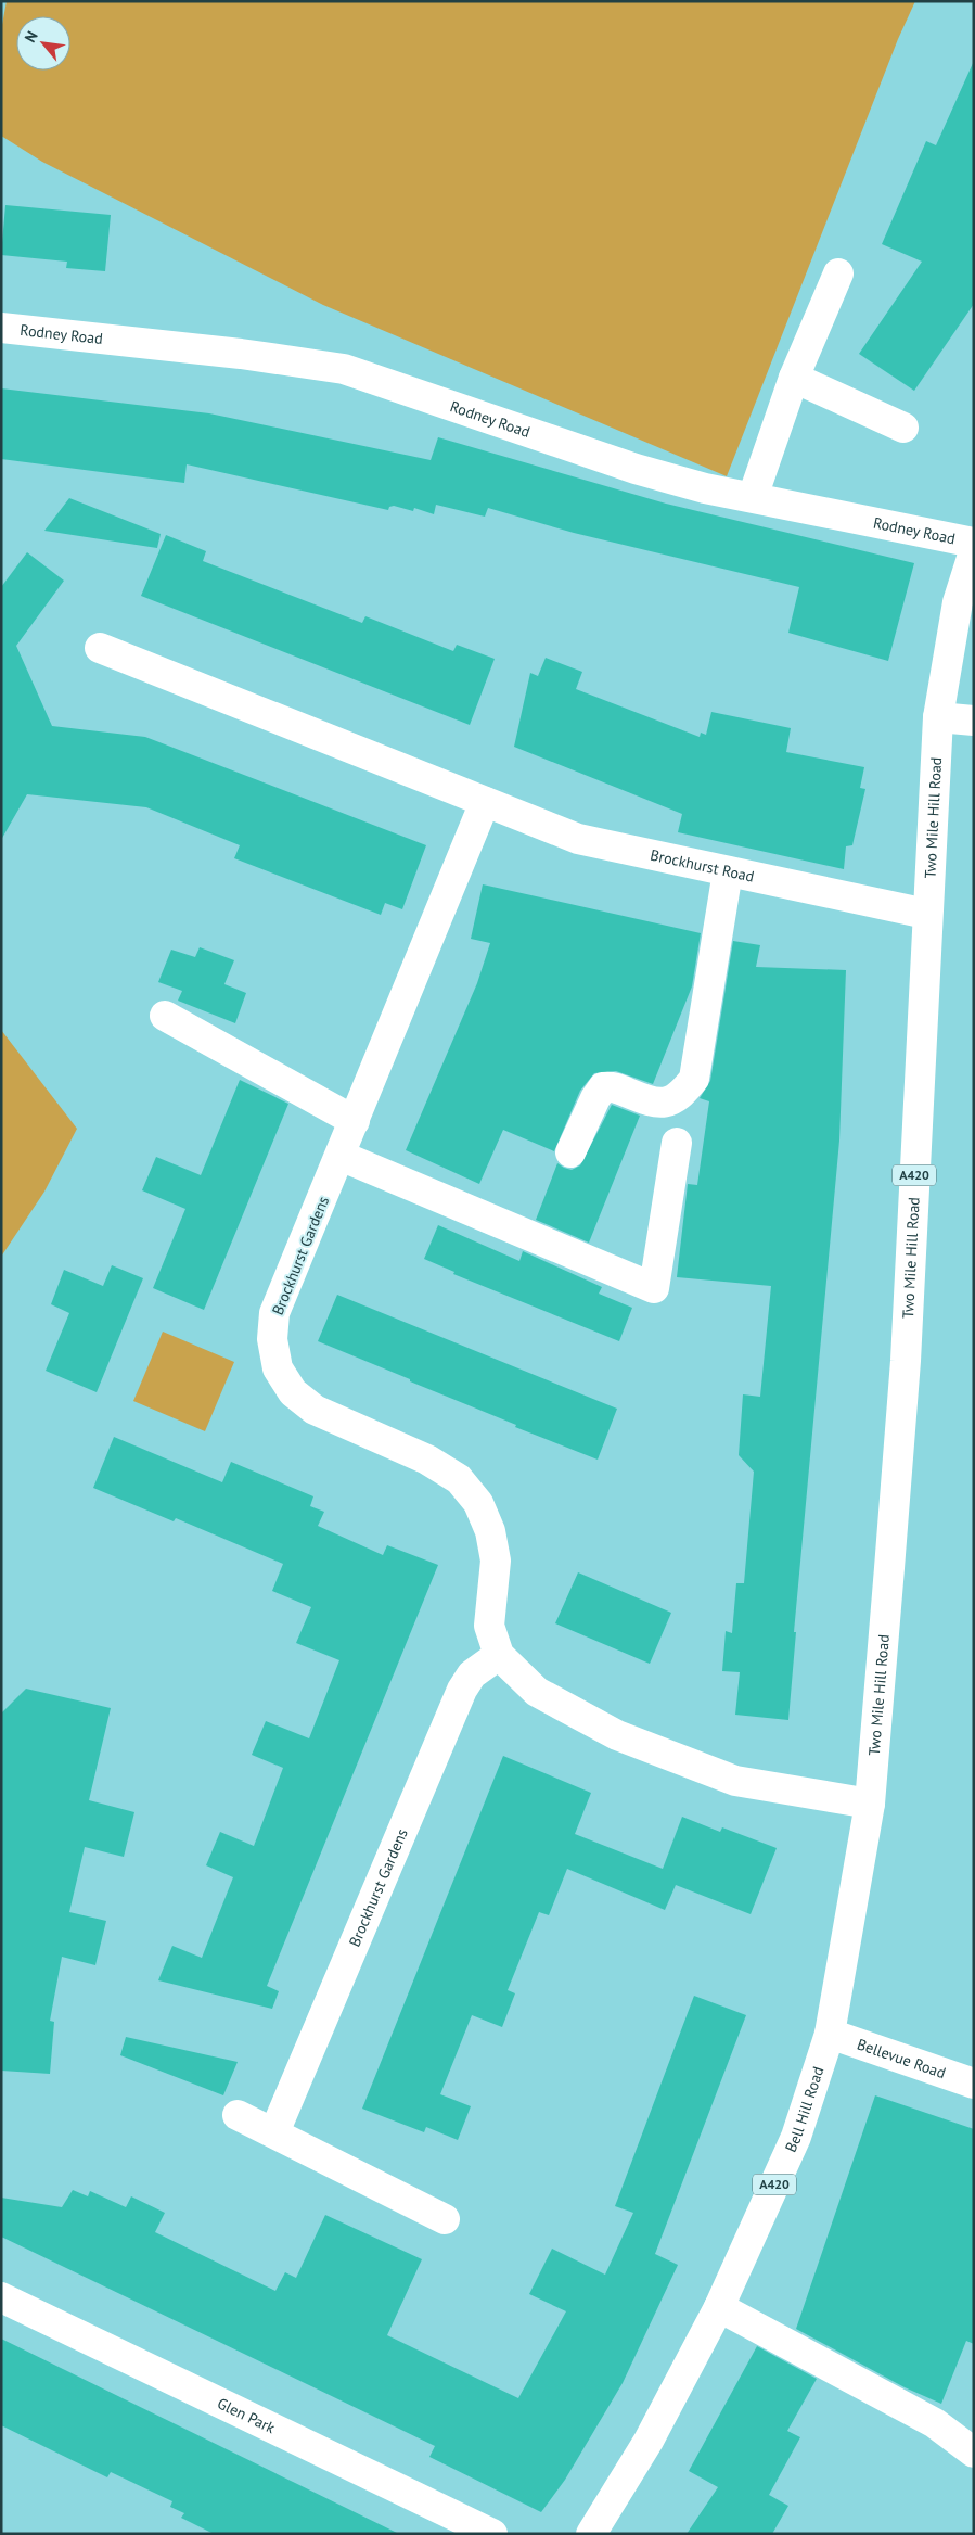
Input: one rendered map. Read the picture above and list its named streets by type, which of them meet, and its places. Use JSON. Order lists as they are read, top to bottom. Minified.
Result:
{"streets":{"street":["Rodney Road","Two Mile Hill Road","Brockhurst Road","A420","Brockhurst Gardens","Bellevue Road","Bell Hill Road","Glen Park"]},"crossings":[["Two Mile Hill Road","Brockhurst Road"],["Two Mile Hill Road","Brockhurst Gardens"],["Two Mile Hill Road","Bell Hill Road"],["Brockhurst Road","Brockhurst Gardens"],["Brockhurst Gardens","Bell Hill Road"],["Bellevue Road","Bell Hill Road"]],"north":"top left"}
